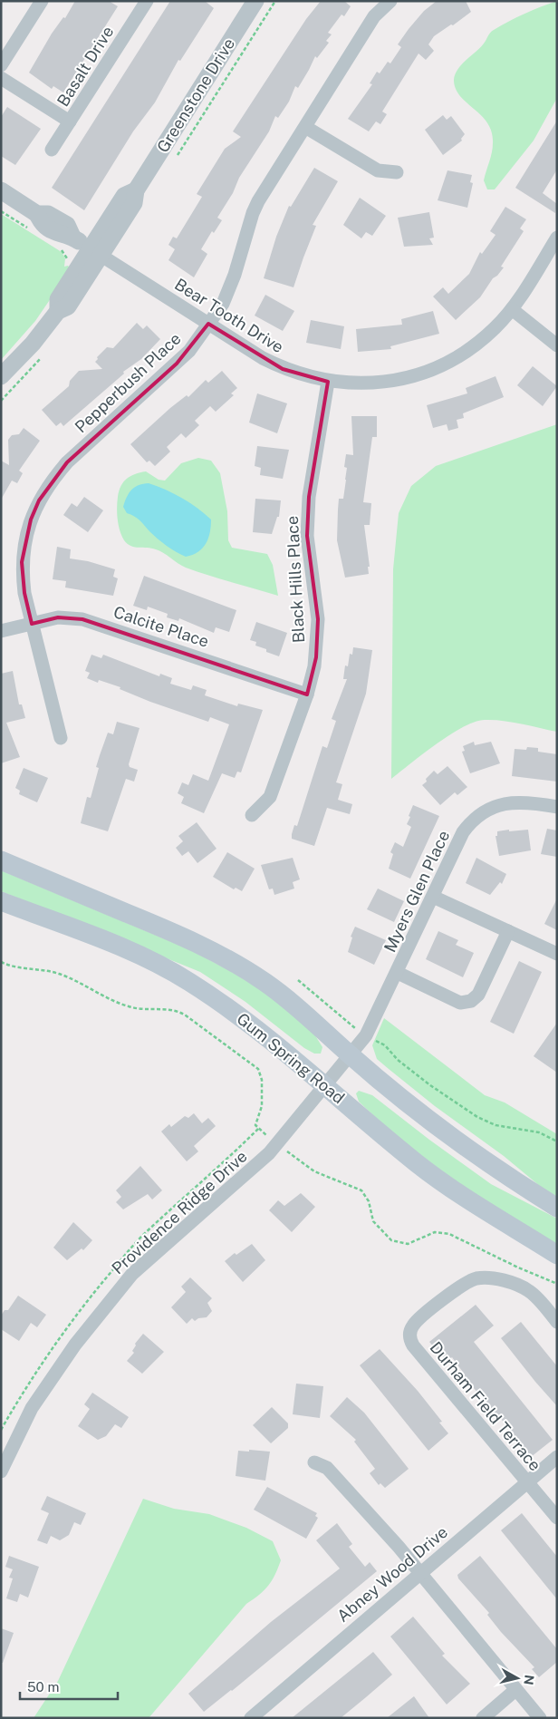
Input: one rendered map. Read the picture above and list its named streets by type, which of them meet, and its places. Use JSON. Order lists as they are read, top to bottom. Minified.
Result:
{"streets":{"main road":["Gum Spring Road"],"street":["Basalt Drive","Greenstone Drive","Bear Tooth Drive","Pepperbush Place","Black Hills Place","Calcite Place","Myers Glen Place","Providence Ridge Drive","Durham Field Terrace","Abney Wood Drive"]},"crossings":[["Greenstone Drive","Bear Tooth Drive"],["Bear Tooth Drive","Pepperbush Place"],["Bear Tooth Drive","Black Hills Place"],["Pepperbush Place","Calcite Place"],["Black Hills Place","Calcite Place"],["Myers Glen Place","Providence Ridge Drive"],["Gum Spring Road","Providence Ridge Drive"],["Durham Field Terrace","Abney Wood Drive"]],"scale_bar":"50 m","north":"right"}
